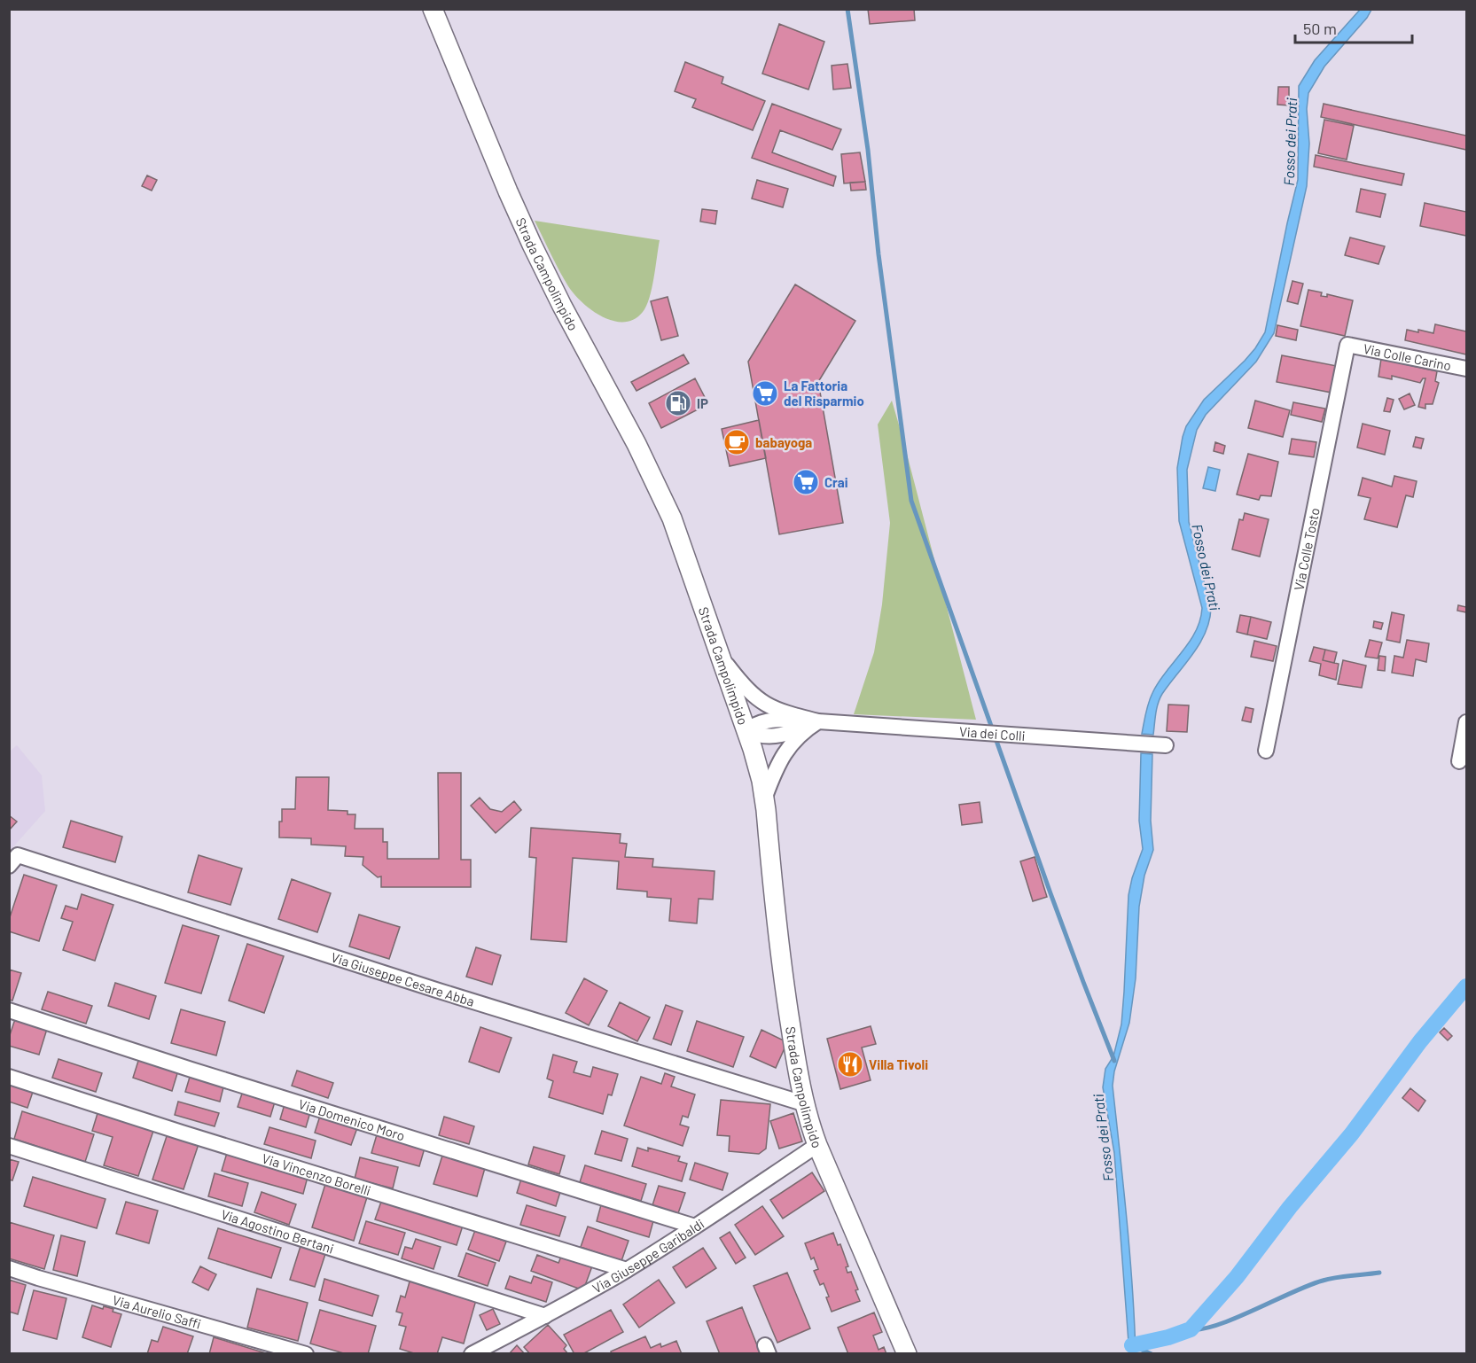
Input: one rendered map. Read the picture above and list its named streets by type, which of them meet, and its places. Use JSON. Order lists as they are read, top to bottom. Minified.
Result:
{"streets":{"street":["Strada Campolimpido","Via Colle Carino","Via Colle Tosto","Via dei Colli","Via Giuseppe Cesare Abba","Via Domenico Moro","Via Vincenzo Borelli","Via Agostino Bertani","Via Giuseppe Garibaldi","Via Aurelio Saffi"]},"crossings":[["Strada Campolimpido","Via dei Colli"],["Strada Campolimpido","Via Giuseppe Cesare Abba"],["Strada Campolimpido","Via Giuseppe Garibaldi"],["Via Colle Carino","Via Colle Tosto"],["Via Domenico Moro","Via Giuseppe Garibaldi"],["Via Vincenzo Borelli","Via Giuseppe Garibaldi"],["Via Agostino Bertani","Via Giuseppe Garibaldi"]],"water":["Fosso dei Prati"],"places":{"supermarket":["La Fattoria del Risparmio","Crai"],"fuel station":["IP"],"cafe":["babayoga"],"restaurant":["Villa Tivoli"]},"scale_bar":"50 m"}
